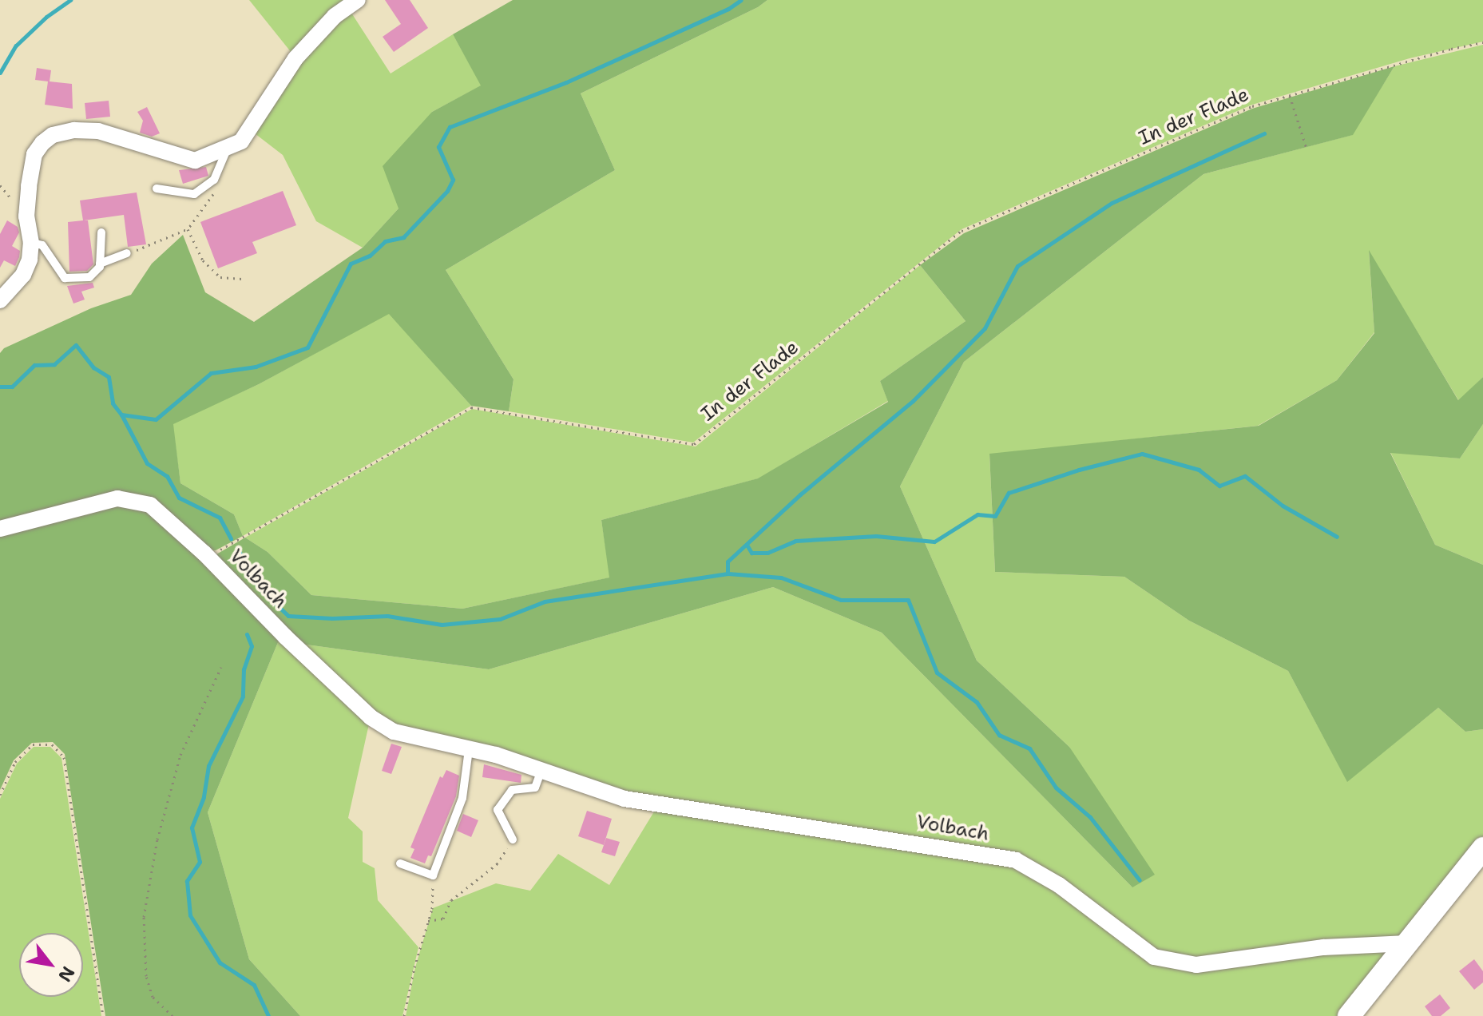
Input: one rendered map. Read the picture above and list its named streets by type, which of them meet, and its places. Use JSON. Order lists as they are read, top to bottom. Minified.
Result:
{"streets":{"street":["Volbach"],"path":["In der Flade"]},"crossings":[["In der Flade","Volbach"]],"north":"bottom right"}
